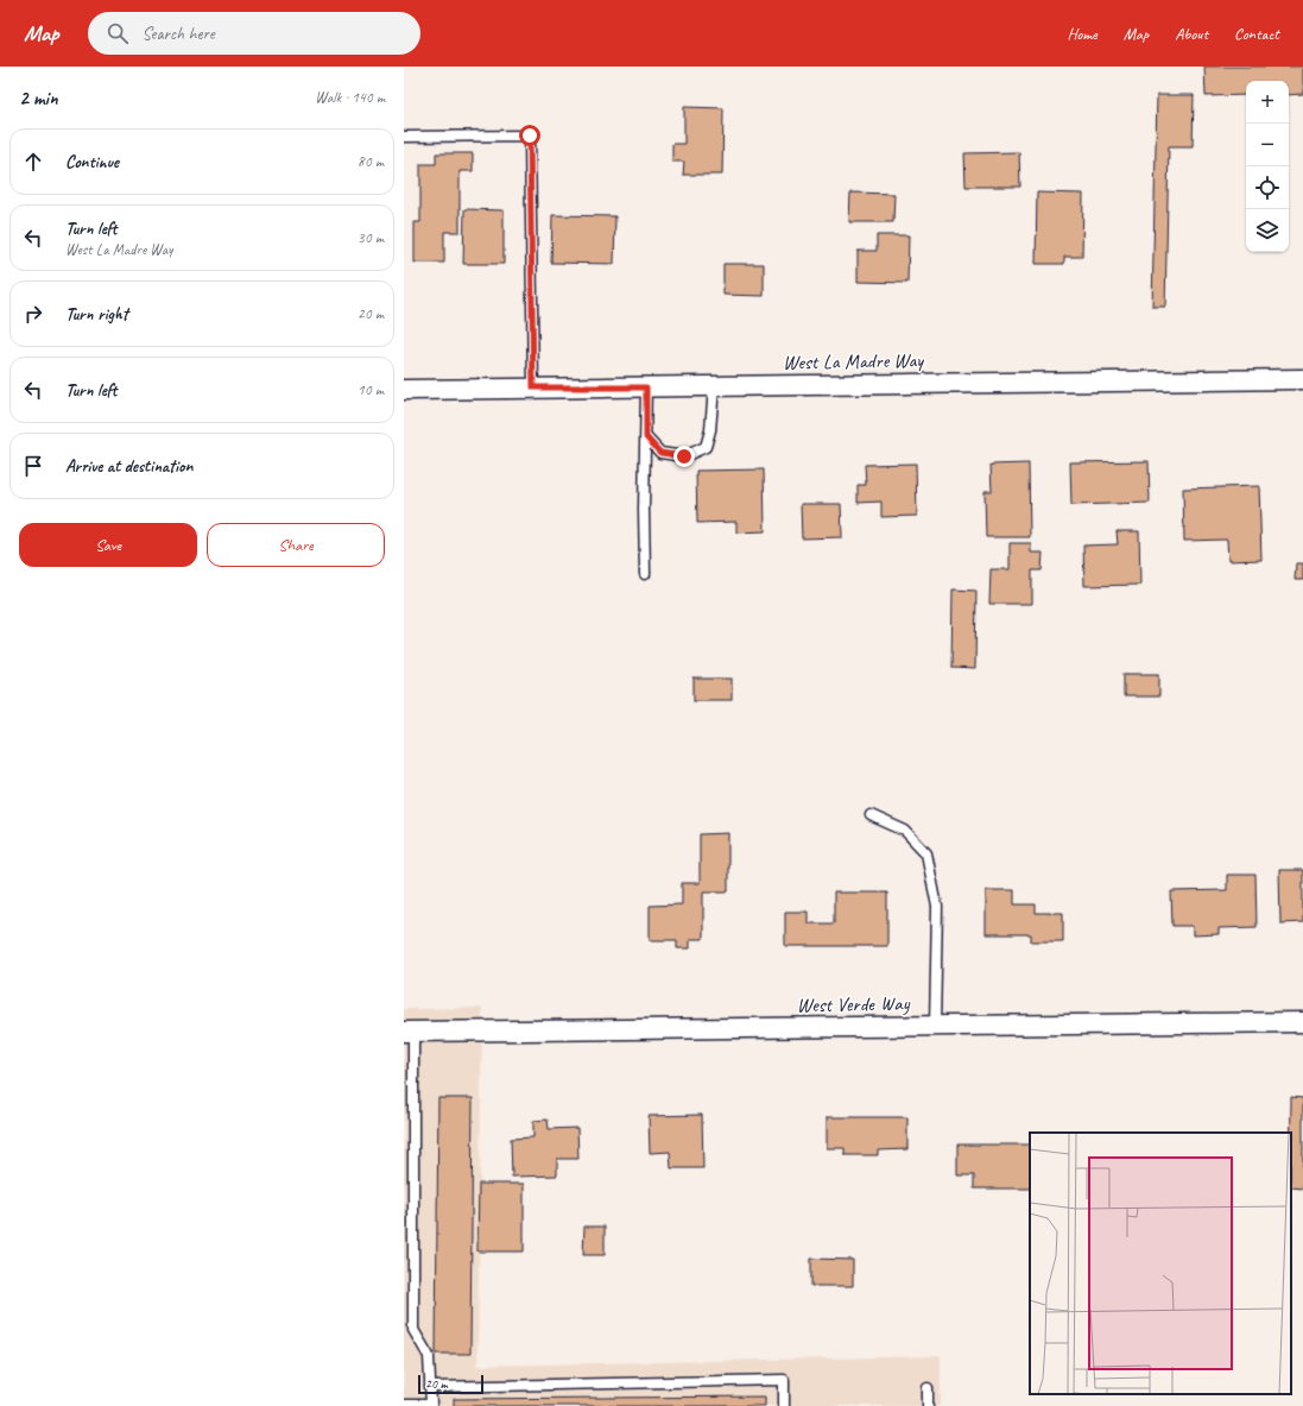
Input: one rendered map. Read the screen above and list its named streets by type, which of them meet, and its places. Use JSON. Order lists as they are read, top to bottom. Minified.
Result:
{"streets":{"street":["West La Madre Way","West Verde Way"]},"scale_bar":"20 m","page":{"header":"Map","search":"Search here","nav":["Home","Map","About","Contact"],"heading":["2 min","Walk · 140 m"],"map_buttons":["+","−"],"list":[["Continue","80 m"],["Turn left","West La Madre Way","30 m"],["Turn right","20 m"],["Turn left","10 m"],"Arrive at destination"],"buttons":["Save","Share"],"scale":"20 m"}}
